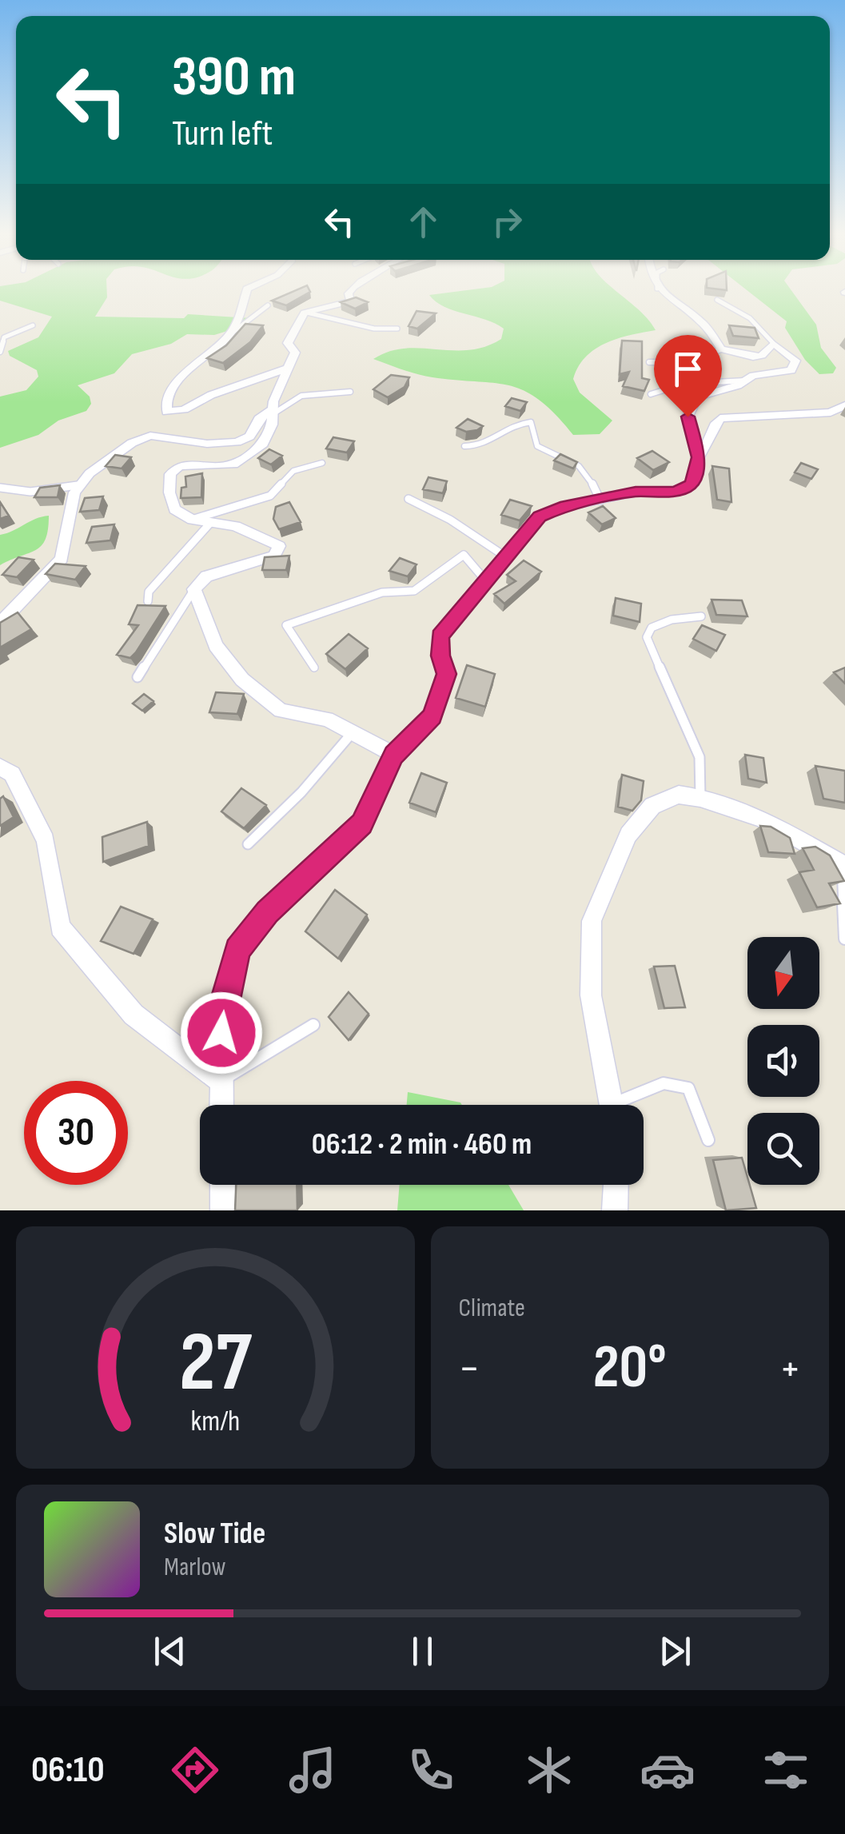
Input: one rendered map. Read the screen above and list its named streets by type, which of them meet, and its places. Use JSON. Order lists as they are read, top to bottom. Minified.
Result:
{"north":"bottom","page":{"turn":["390 m","Turn left"],"limit":"30","trip":"06:12 · 2 min · 460 m","tile":"Climate","heat":["−","20°","+"],"song":["Slow Tide","Marlow"],"tabs":"06:10","gauge":["27","km/h"]}}
